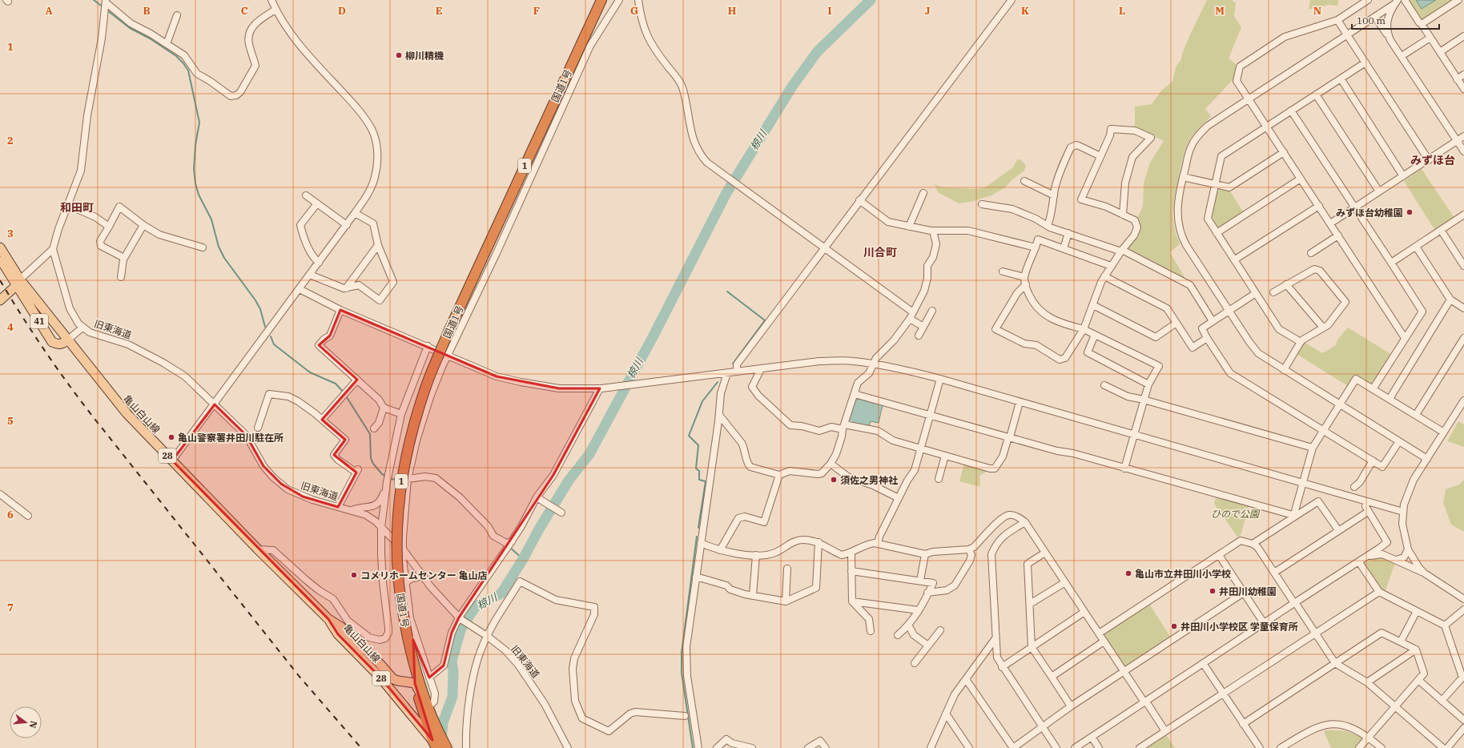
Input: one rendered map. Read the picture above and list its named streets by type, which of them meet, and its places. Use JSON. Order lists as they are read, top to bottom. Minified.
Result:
{"streets":{"highway":["国道1号","1"],"main road":["41","亀山白山線","28"],"street":["旧東海道"]},"crossings":[["国道1号","亀山白山線"],["41","亀山白山線"]],"districts":["みずほ台","和田町","川合町"],"water":["椋川"],"parks":["ひので公園"],"places":["柳川精機","みずほ台幼稚園","亀山警察署井田川駐在所","須佐之男神社","亀山市立井田川小学校","コメリホームセンター 亀山店","井田川幼稚園","井田川小学校区 学童保育所"],"scale_bar":"100 m","north":"right","grid":{"columns":["A","B","C","D","E","F","G","H","I","J","K","L","M","N"],"rows":["1","2","3","4","5","6","7"]}}
